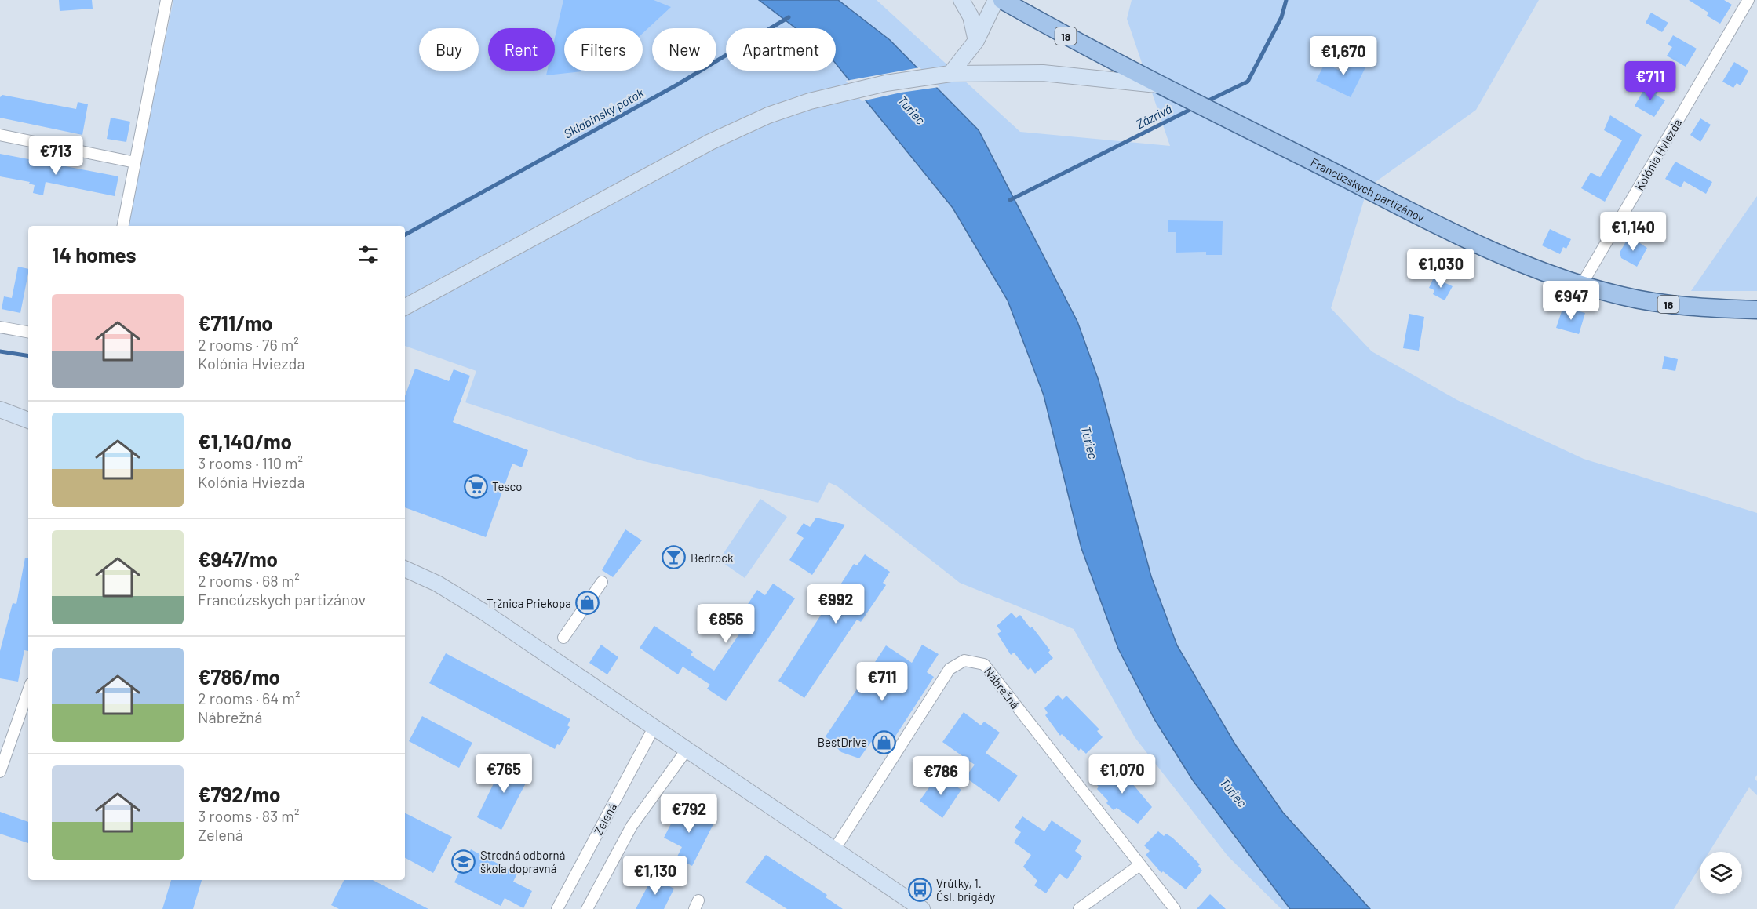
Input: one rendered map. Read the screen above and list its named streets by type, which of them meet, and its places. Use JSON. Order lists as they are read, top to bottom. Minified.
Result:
{"streets":{"main road":["18","Francúzskych partizánov"],"street":["Kolónia Hviezda","Nábrežná","Zelená"]},"crossings":[["Kolónia Hviezda","Francúzskych partizánov"]],"water":["Turiec","Sklabinský potok","Zázrivá"],"places":{"supermarket":["Tesco"],"bar":["Bedrock"],"shop":["Tržnica Priekopa","BestDrive"],"school or university":["Stredná odborná škola dopravná"],"bus stop":["Vrútky, 1. Čsl. brigády"]},"page":{"chip":["Buy","Rent","Filters","New","Apartment"],"price":["€1,670","€711","€713","€1,140","€1,030","€947","€992","€856","€711","€765","€1,070","€786","€792","€1,130"],"heading":"14 homes","list":[{"name":"€711/mo","note":"2 rooms · 76 m² · Kolónia Hviezda"},{"name":"€1,140/mo","note":"3 rooms · 110 m² · Kolónia Hviezda"},{"name":"€947/mo","note":"2 rooms · 68 m² · Francúzskych partizánov"},{"name":"€786/mo","note":"2 rooms · 64 m² · Nábrežná"},{"name":"€792/mo","note":"3 rooms · 83 m² · Zelená"}]}}
